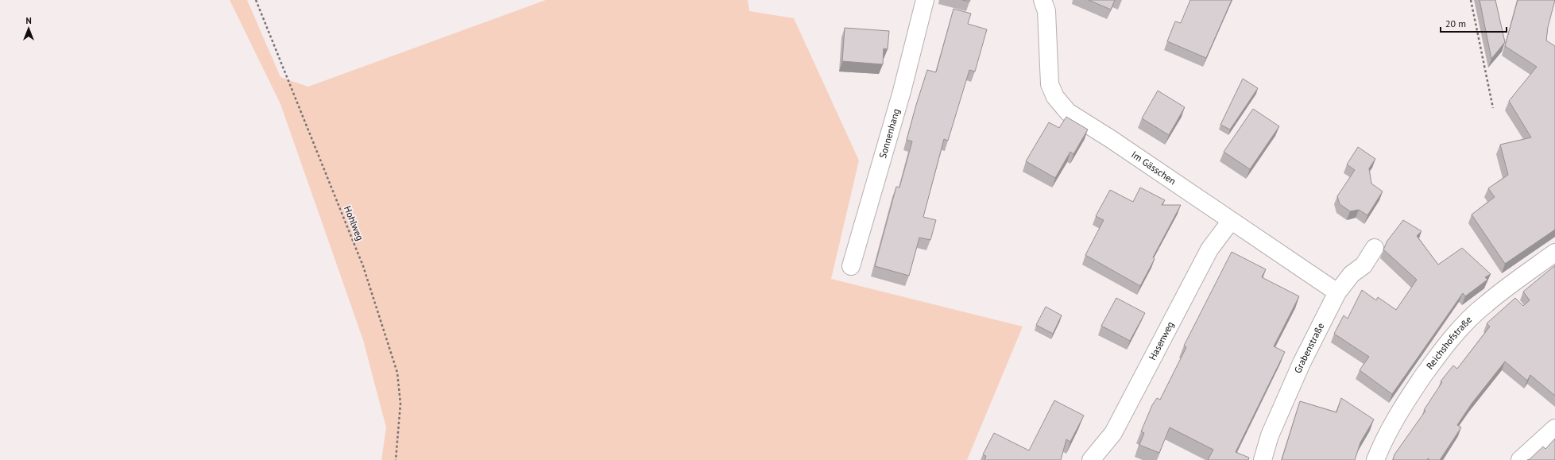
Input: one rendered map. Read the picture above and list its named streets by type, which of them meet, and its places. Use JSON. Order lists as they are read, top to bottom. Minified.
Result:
{"streets":{"street":["Sonnenhang","Im Gässchen","Hasenweg","Reichshofstraße","Grabenstraße"],"path":["Hohlweg"]},"crossings":[["Im Gässchen","Hasenweg"],["Im Gässchen","Grabenstraße"]],"scale_bar":"20 m","north":"top"}
